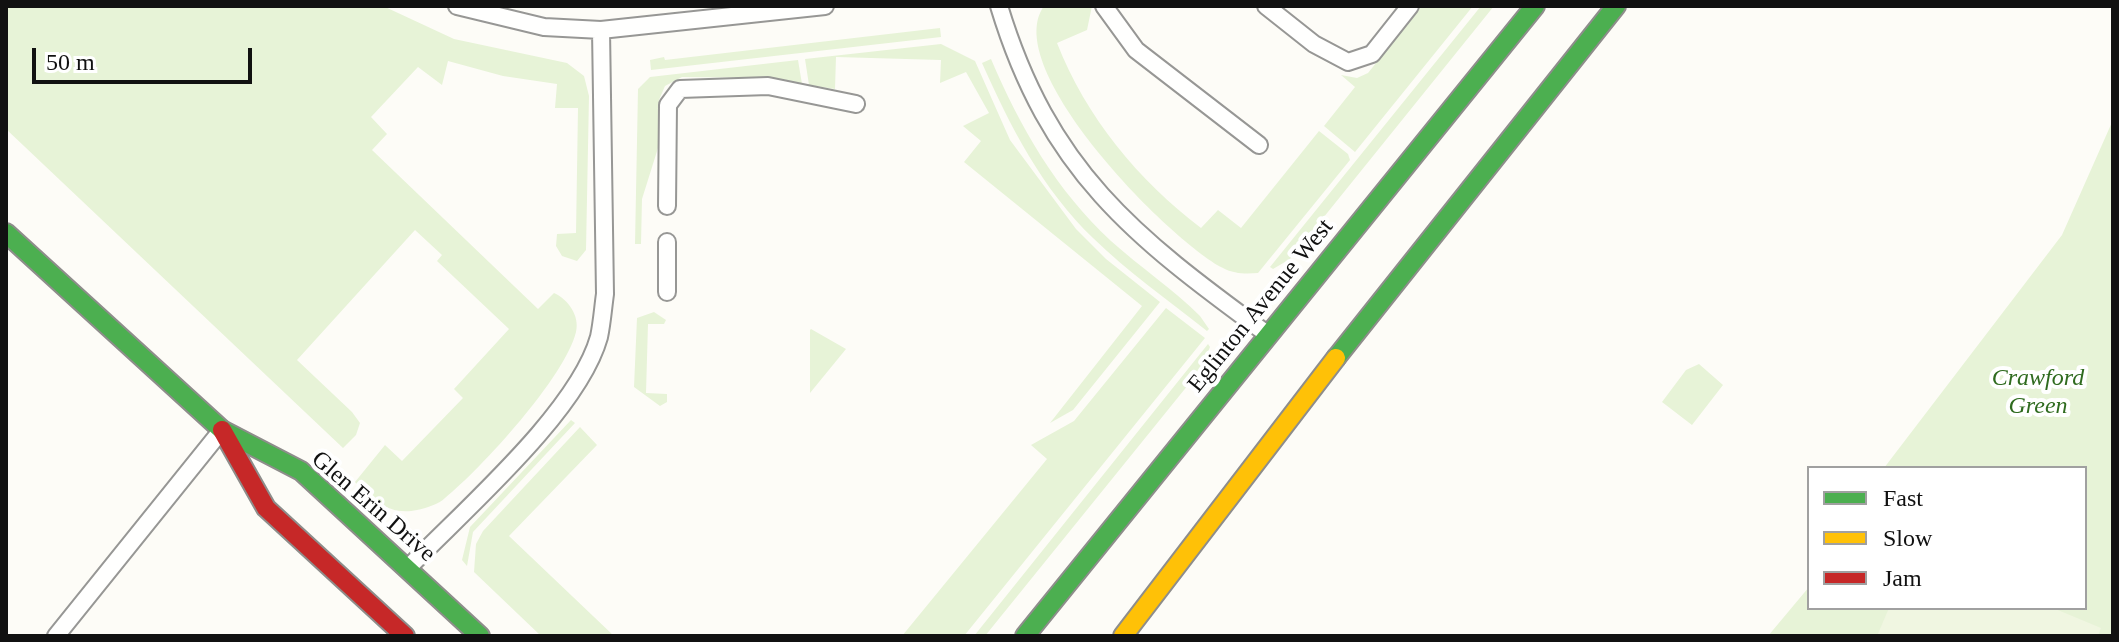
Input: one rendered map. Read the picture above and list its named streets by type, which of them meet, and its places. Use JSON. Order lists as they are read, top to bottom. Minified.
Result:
{"streets":{"main road":["Eglinton Avenue West","Glen Erin Drive"]},"parks":["Crawford Green"],"legend":["Fast","Slow","Jam"],"scale_bar":"50 m"}
